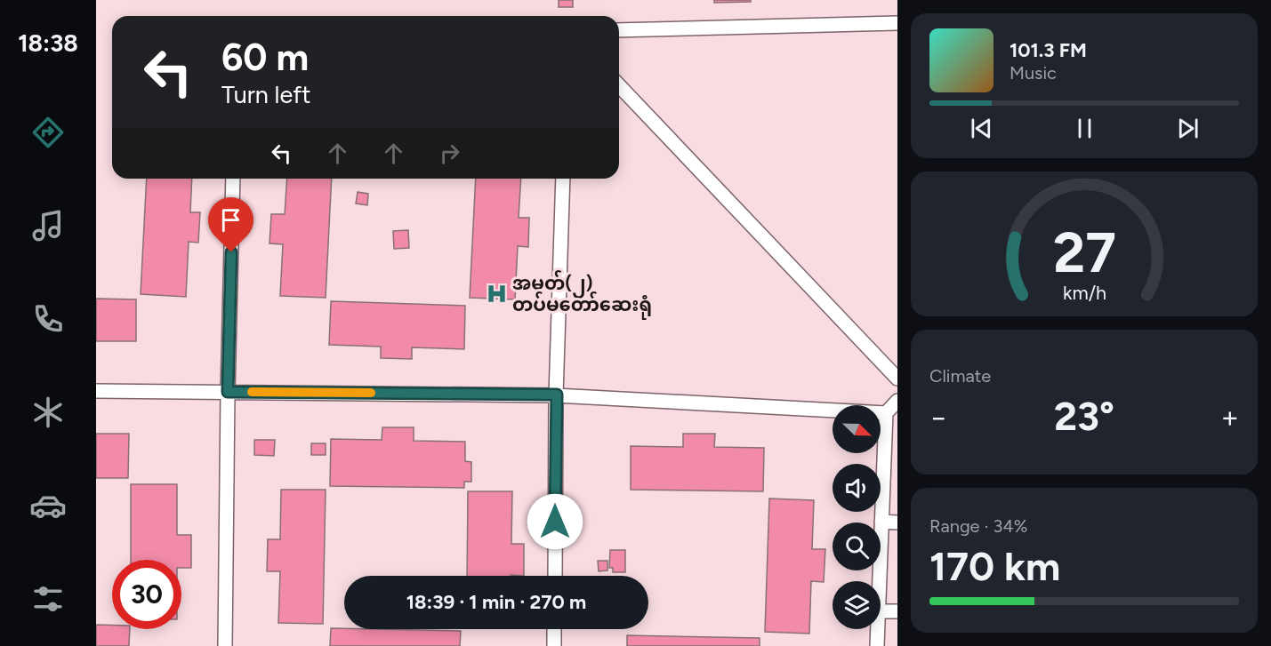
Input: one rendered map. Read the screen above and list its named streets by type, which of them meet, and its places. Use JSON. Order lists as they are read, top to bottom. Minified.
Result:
{"places":{"hospital":["အမှတ်(၂) တပ်မတော်ဆေးရုံ"]},"north":"bottom right","page":{"tabs":"18:38","turn":["60 m","Turn left"],"song":["101.3 FM","Music"],"tile":["Climate",["Range · 34%","170 km"]],"heat":["−","23°","+"],"limit":"30","trip":"18:39 · 1 min · 270 m","gauge":["27","km/h"]}}
